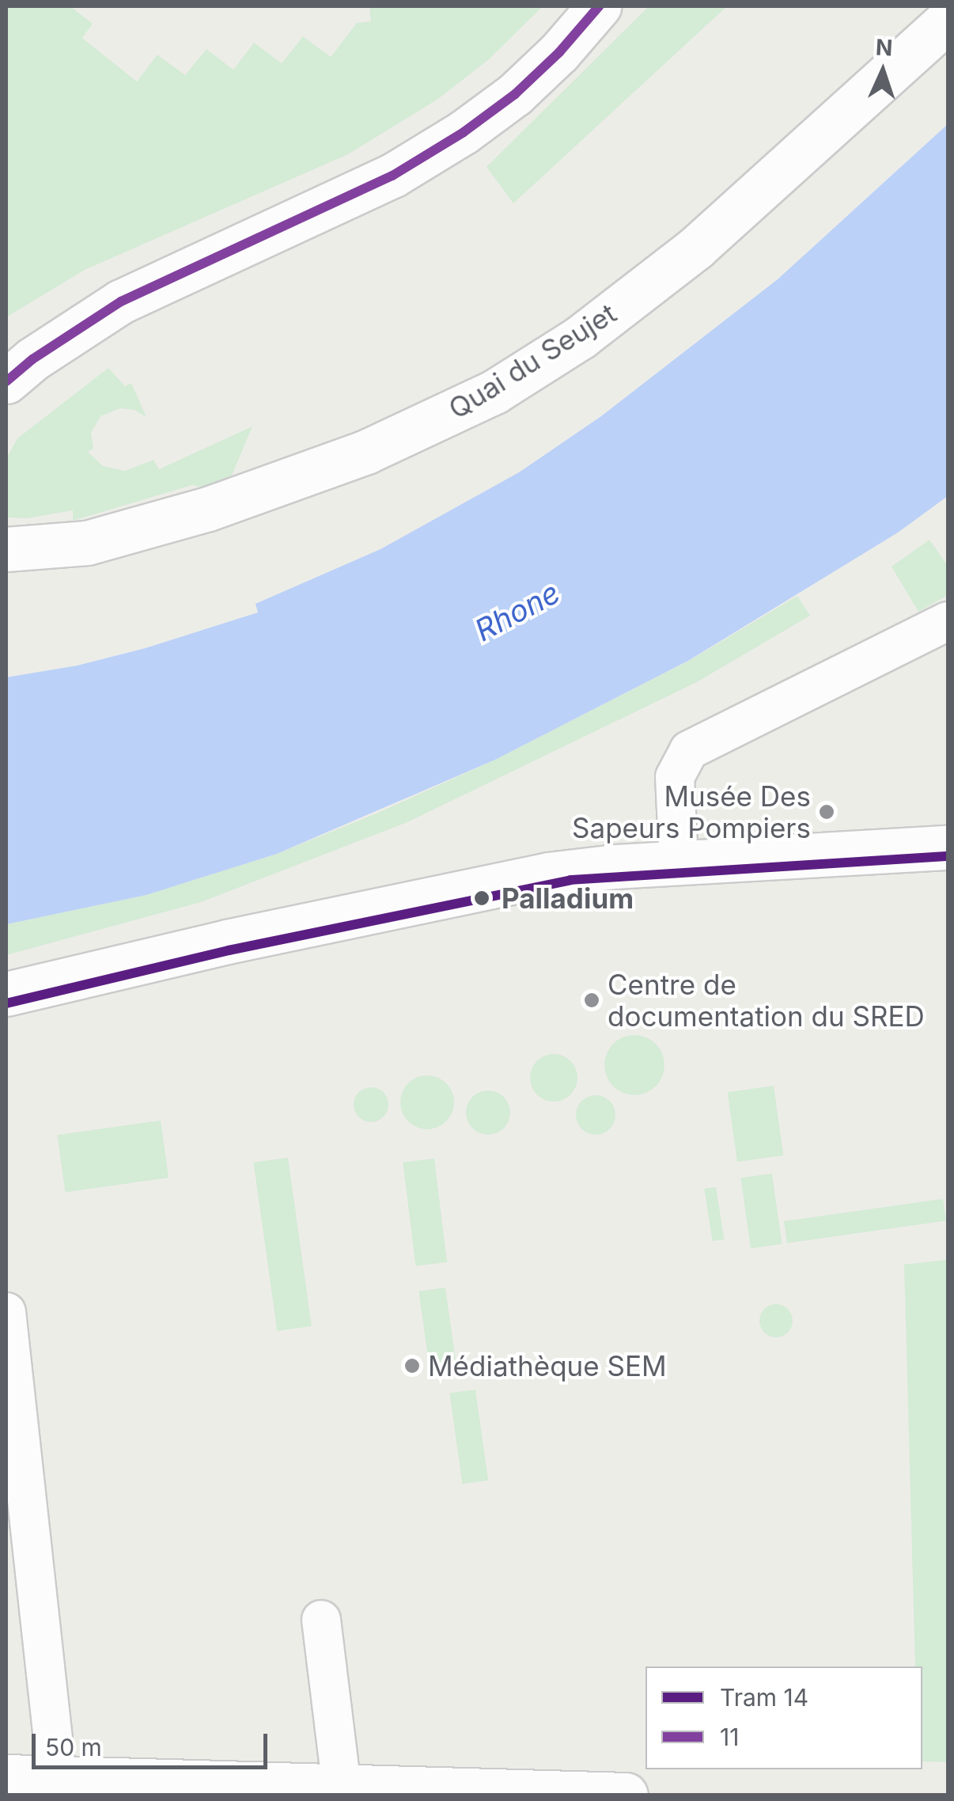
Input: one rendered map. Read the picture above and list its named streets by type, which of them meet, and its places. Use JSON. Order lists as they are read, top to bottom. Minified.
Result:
{"streets":{"street":["Quai du Seujet"]},"water":["Rhone"],"places":["Musée Des Sapeurs Pompiers","Palladium","Centre de documentation du SRED","Médiathèque SEM"],"lines":["transit line 11","tram line 14"],"legend":["Tram 14","11"],"scale_bar":"50 m","north":"top"}
